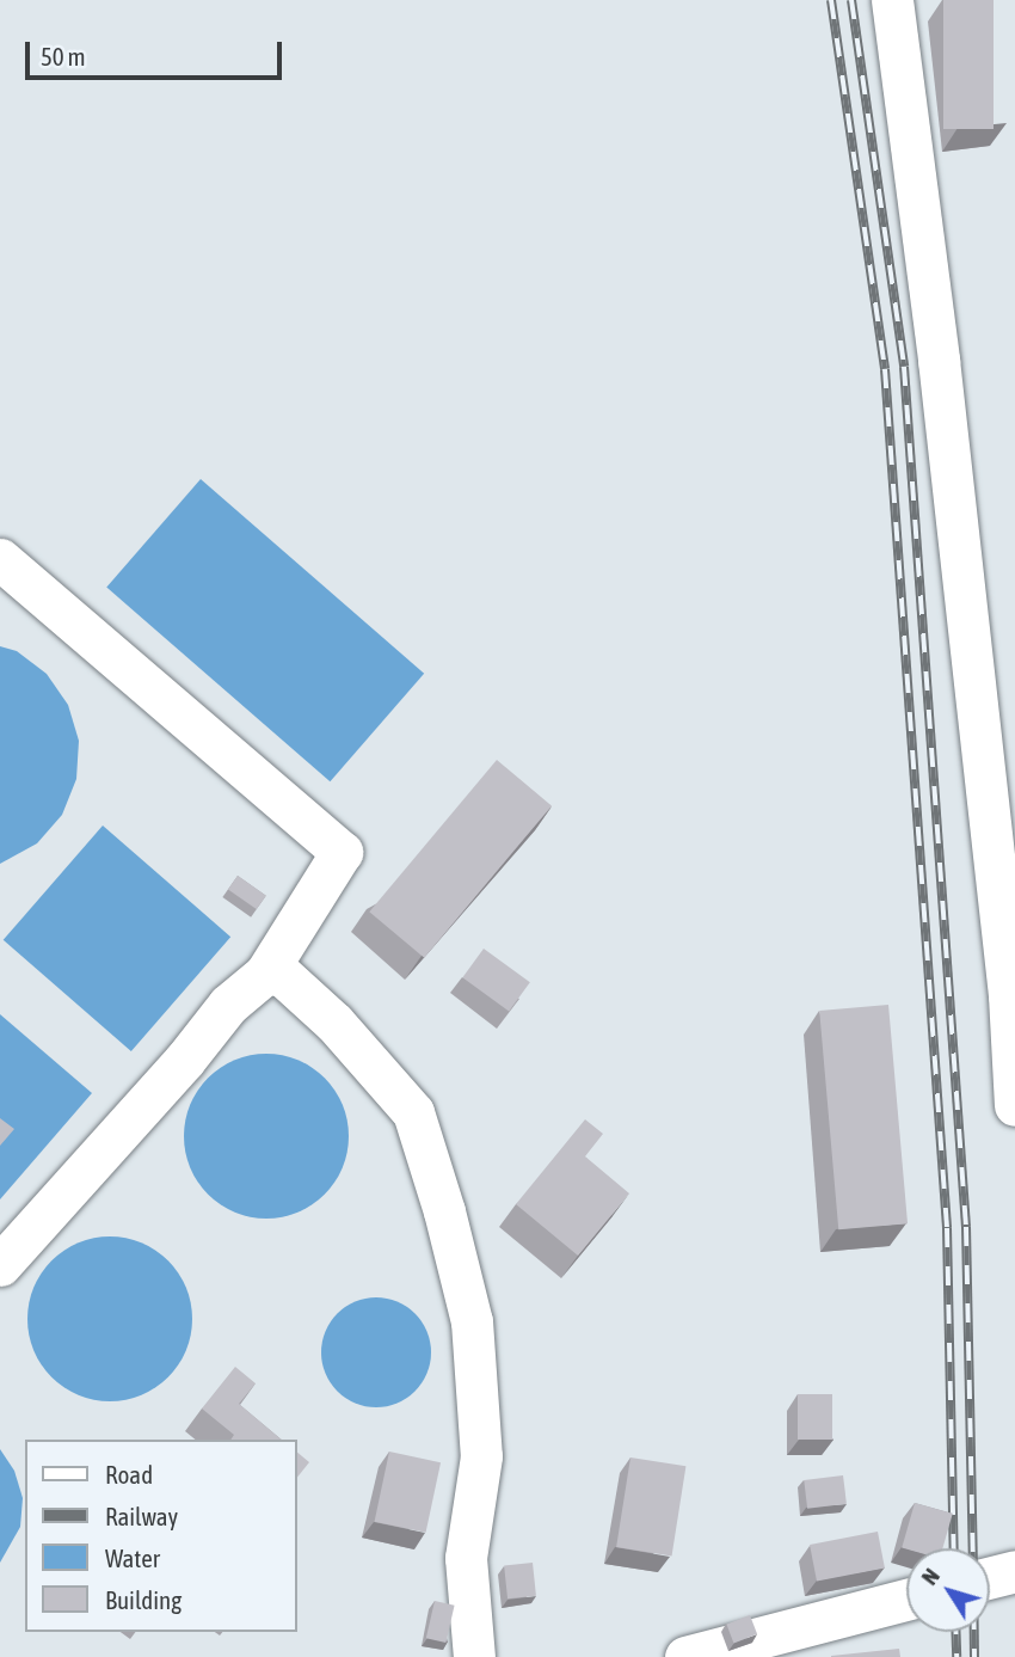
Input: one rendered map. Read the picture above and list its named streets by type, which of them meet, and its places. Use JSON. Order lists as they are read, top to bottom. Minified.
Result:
{"legend":["Road","Railway","Water","Building"],"scale_bar":"50 m","north":"top left"}
